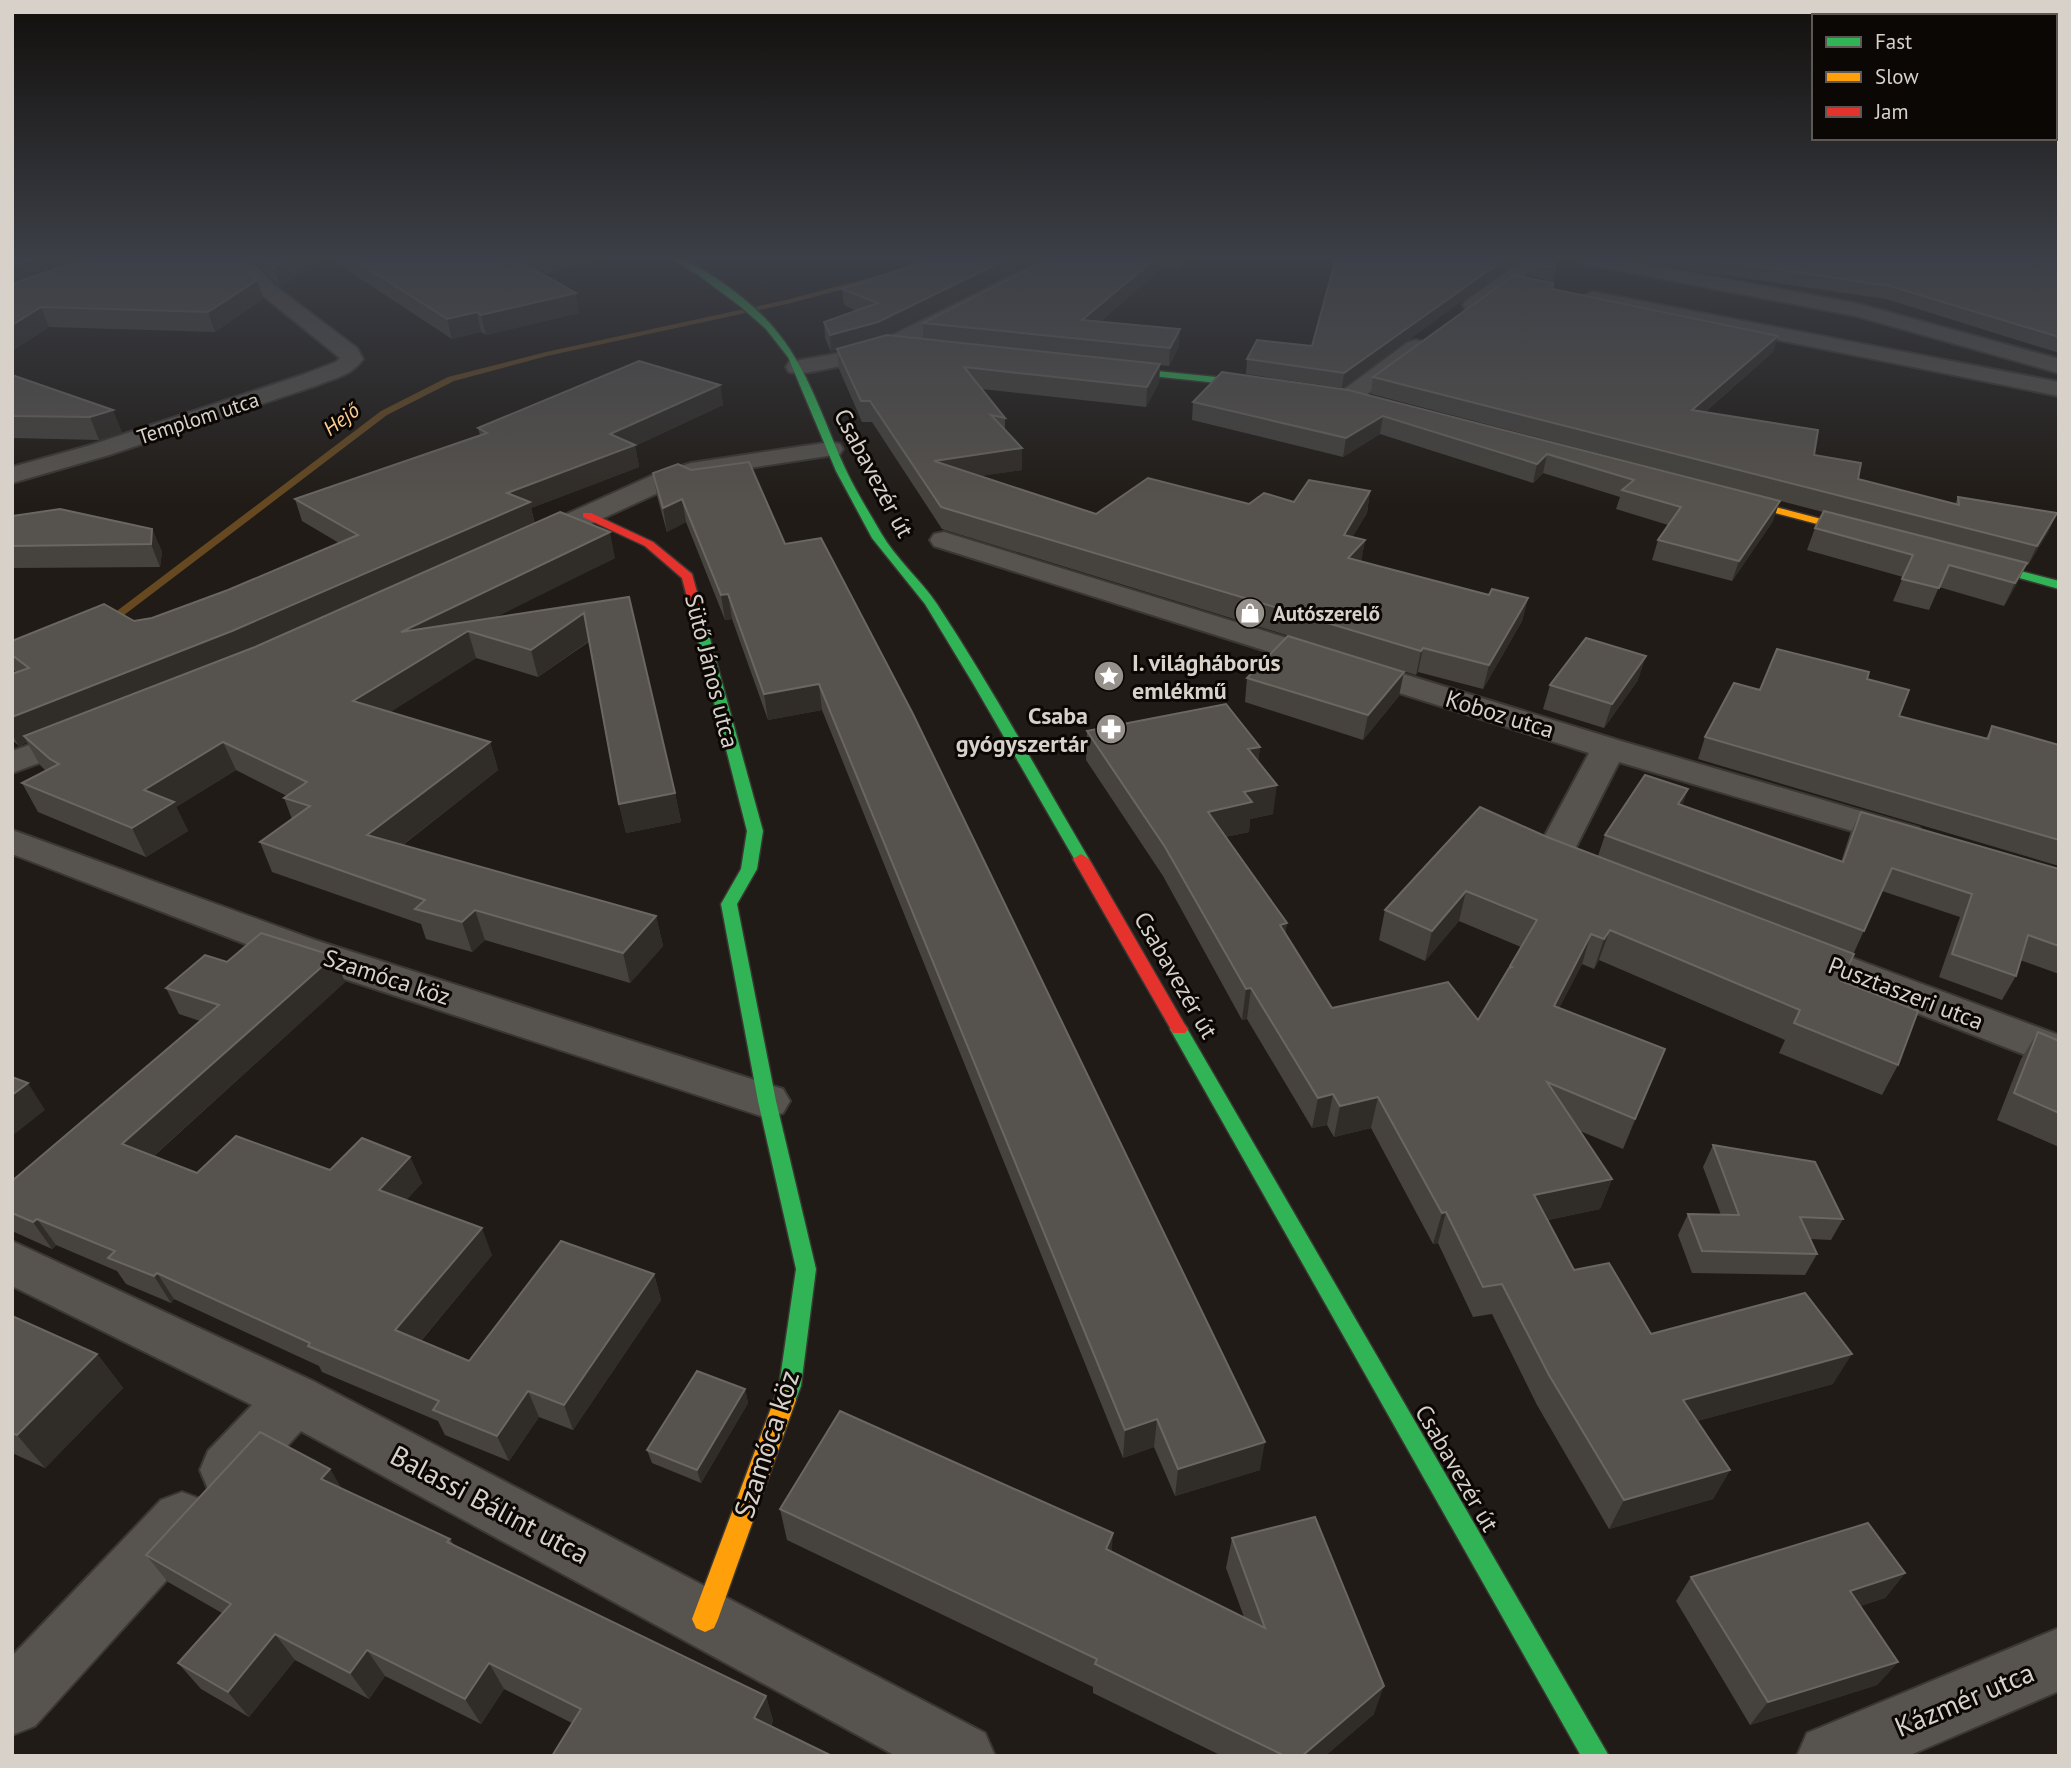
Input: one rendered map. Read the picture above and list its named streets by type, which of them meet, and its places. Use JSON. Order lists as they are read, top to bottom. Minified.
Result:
{"streets":{"main road":["Csabavezér út","Sütő János utca","Szamóca köz"],"street":["Templom utca","Koboz utca","Pusztaszeri utca","Balassi Bálint utca","Kázmér utca"]},"crossings":[["Sütő János utca","Szamóca köz"],["Szamóca köz","Balassi Bálint utca"]],"water":["Hejő"],"places":{"shop":["Autószerelő"],"place":["I. világháborús emlékmű"],"pharmacy":["Csaba gyógyszertár"]},"legend":["Fast","Slow","Jam"]}
